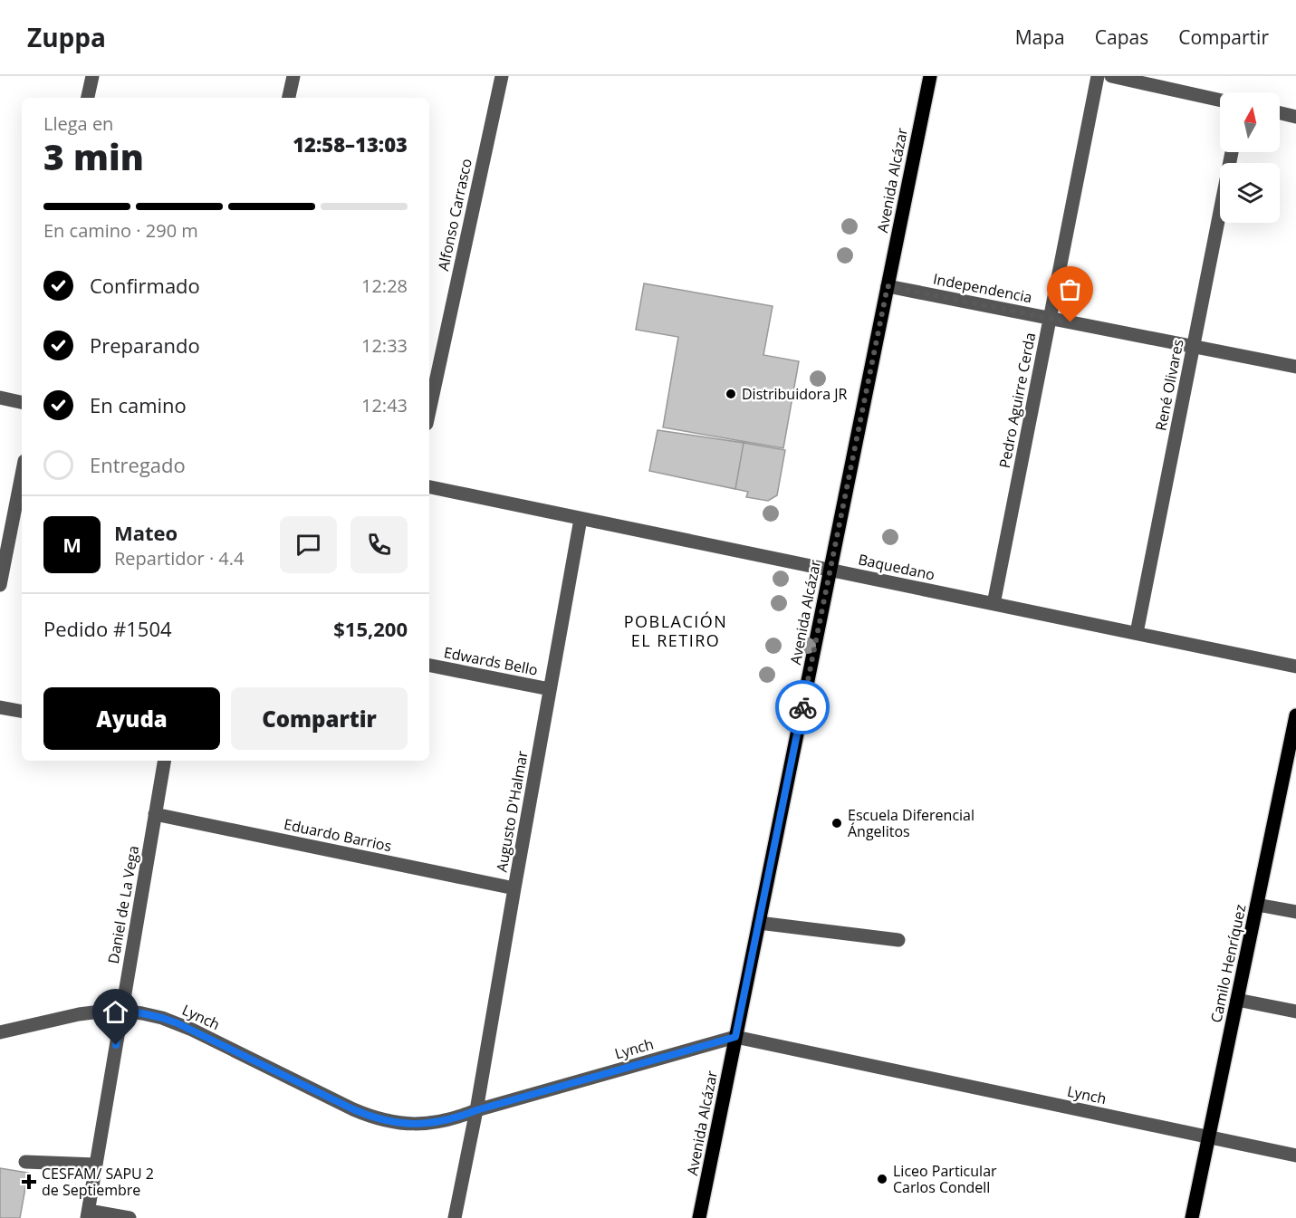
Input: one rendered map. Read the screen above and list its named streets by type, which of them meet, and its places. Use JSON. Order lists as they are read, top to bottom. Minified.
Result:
{"streets":{"main road":["Avenida Alcázar","Camilo Henríquez"],"street":["Alfonso Carrasco","Independencia","René Olivares","Pedro Aguirre Cerda","Baquedano","Edwards Bello","Augusto D'Halmar","Eduardo Barrios","Daniel de La Vega","Lynch"]},"crossings":[["Avenida Alcázar","Independencia"],["Avenida Alcázar","Baquedano"],["Avenida Alcázar","Lynch"],["Independencia","René Olivares"],["Independencia","Pedro Aguirre Cerda"],["René Olivares","Baquedano"],["Pedro Aguirre Cerda","Baquedano"],["Baquedano","Augusto D'Halmar"],["Edwards Bello","Augusto D'Halmar"],["Augusto D'Halmar","Eduardo Barrios"],["Augusto D'Halmar","Lynch"],["Eduardo Barrios","Daniel de La Vega"],["Daniel de La Vega","Lynch"],["Camilo Henríquez","Lynch"]],"districts":["POBLACIÓN EL RETIRO"],"places":{"other":["Distribuidora JR","Escuela Diferencial Ángelitos","Liceo Particular Carlos Condell"],"health":["CESFAM/ SAPU 2 de Septiembre"]},"north":"top","page":{"header":"Zuppa","nav":["Mapa","Capas","Compartir"],"heading":["3 min","Llega en","12:58–13:03"],"panel":["Mateo","Repartidor · 4.4","Pedido #1504","$15,200"],"bar":"En camino · 290 m","list":[["Confirmado","12:28"],["Preparando","12:33"],["En camino","12:43"],"Entregado"],"round":"M","buttons":["Ayuda","Compartir"]}}
